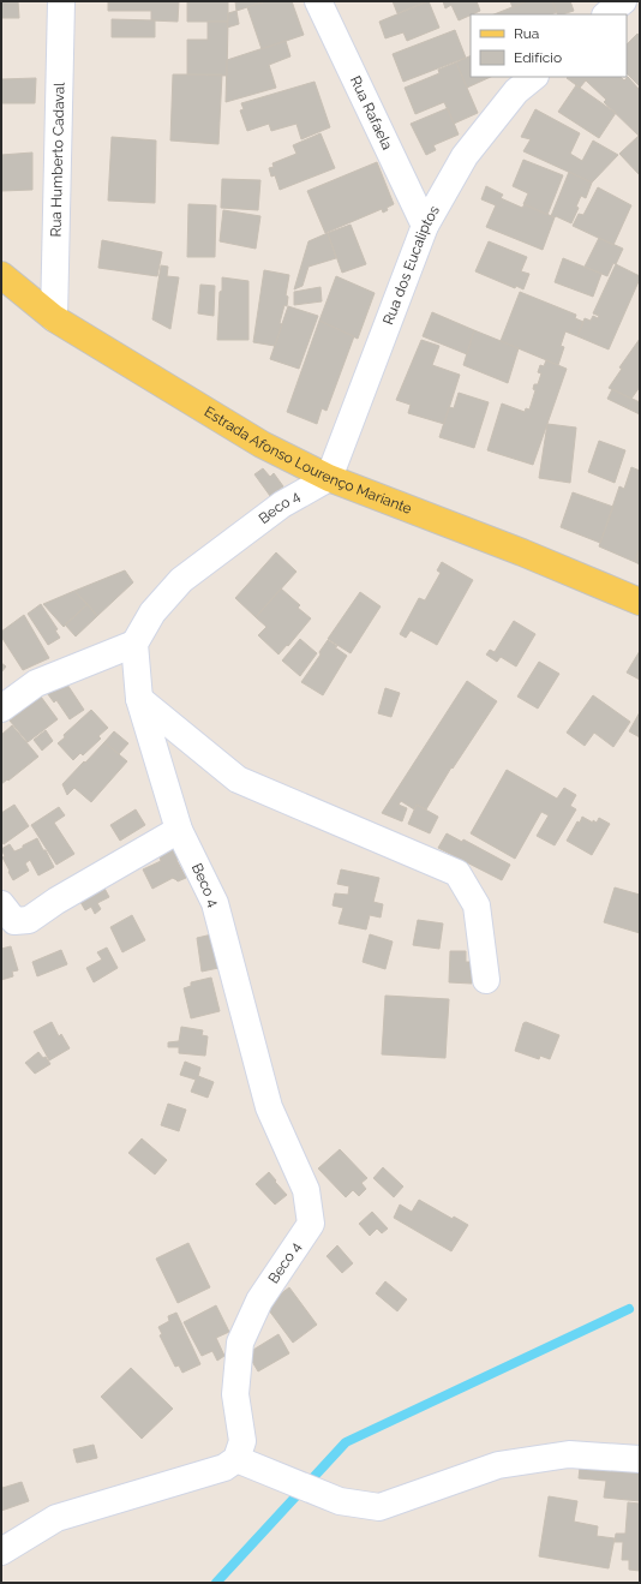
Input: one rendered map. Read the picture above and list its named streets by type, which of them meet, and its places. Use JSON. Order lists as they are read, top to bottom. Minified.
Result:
{"streets":{"main road":["Estrada Afonso Lourenço Mariante"],"street":["Rua Rafaela","Rua Humberto Cadaval","Rua dos Eucaliptos","Beco 4"]},"crossings":[["Rua Rafaela","Rua dos Eucaliptos"],["Rua Humberto Cadaval","Estrada Afonso Lourenço Mariante"],["Rua dos Eucaliptos","Estrada Afonso Lourenço Mariante"],["Rua dos Eucaliptos","Beco 4"],["Estrada Afonso Lourenço Mariante","Beco 4"]],"legend":["Rua","Edifício"]}
